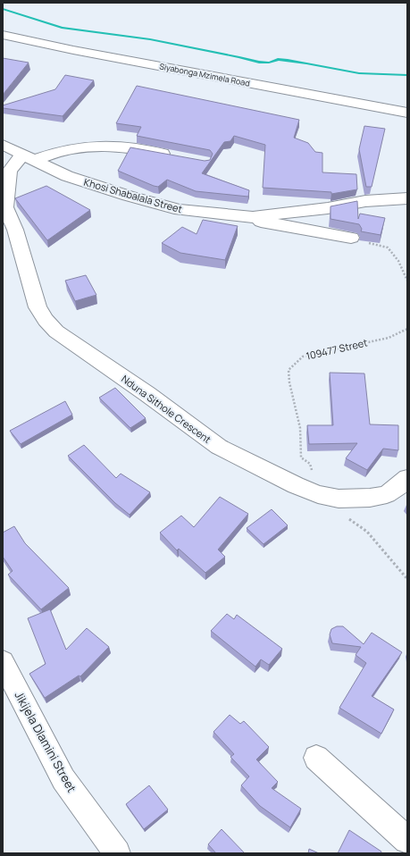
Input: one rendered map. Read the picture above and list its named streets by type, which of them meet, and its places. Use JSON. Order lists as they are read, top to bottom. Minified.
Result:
{"streets":{"street":["Siyabonga Mzimela Road","Khosi Shabalala Street","Nduna Sithole Crescent","Jikijela Dlamini Street"],"path":["109477 Street"]},"crossings":[["Khosi Shabalala Street","Nduna Sithole Crescent"],["109477 Street","Nduna Sithole Crescent"]]}
